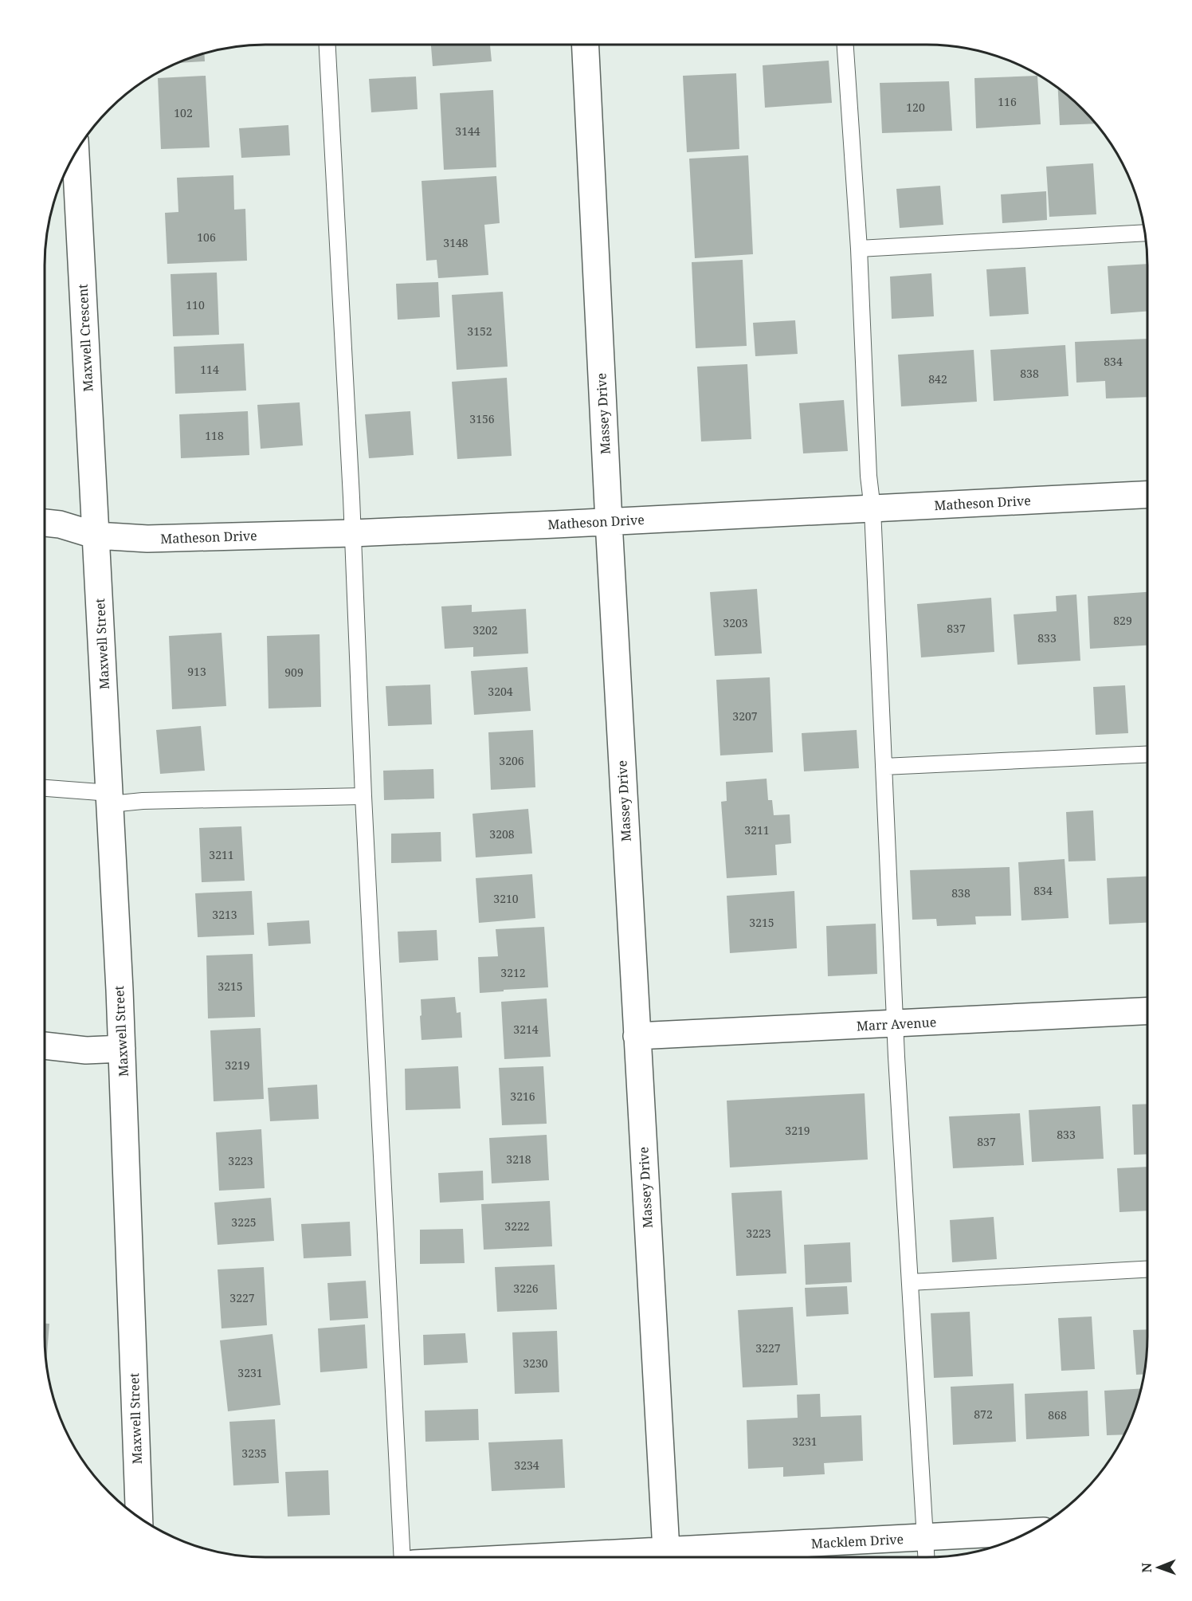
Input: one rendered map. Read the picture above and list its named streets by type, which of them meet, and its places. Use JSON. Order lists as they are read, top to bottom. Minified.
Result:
{"streets":{"street":["Maxwell Crescent","Massey Drive","Matheson Drive","Maxwell Street","Marr Avenue","Macklem Drive"]},"crossings":[["Maxwell Crescent","Matheson Drive"],["Maxwell Crescent","Maxwell Street"],["Massey Drive","Matheson Drive"],["Massey Drive","Marr Avenue"],["Matheson Drive","Maxwell Street"]],"house_numbers":["116","120","102","3144","106","3148","110","3152","834","114","838","842","3156","118","829","3203","837","3202","833","913","909","3204","3207","3206","3211","3208","3211","834","838","3210","3213","3215","3212","3215","3214","3219","3216","3219","833","837","3218","3223","3225","3222","3223","3226","3227","3227","3230","3231","872","868","3231","3235","3234"],"north":"left"}
